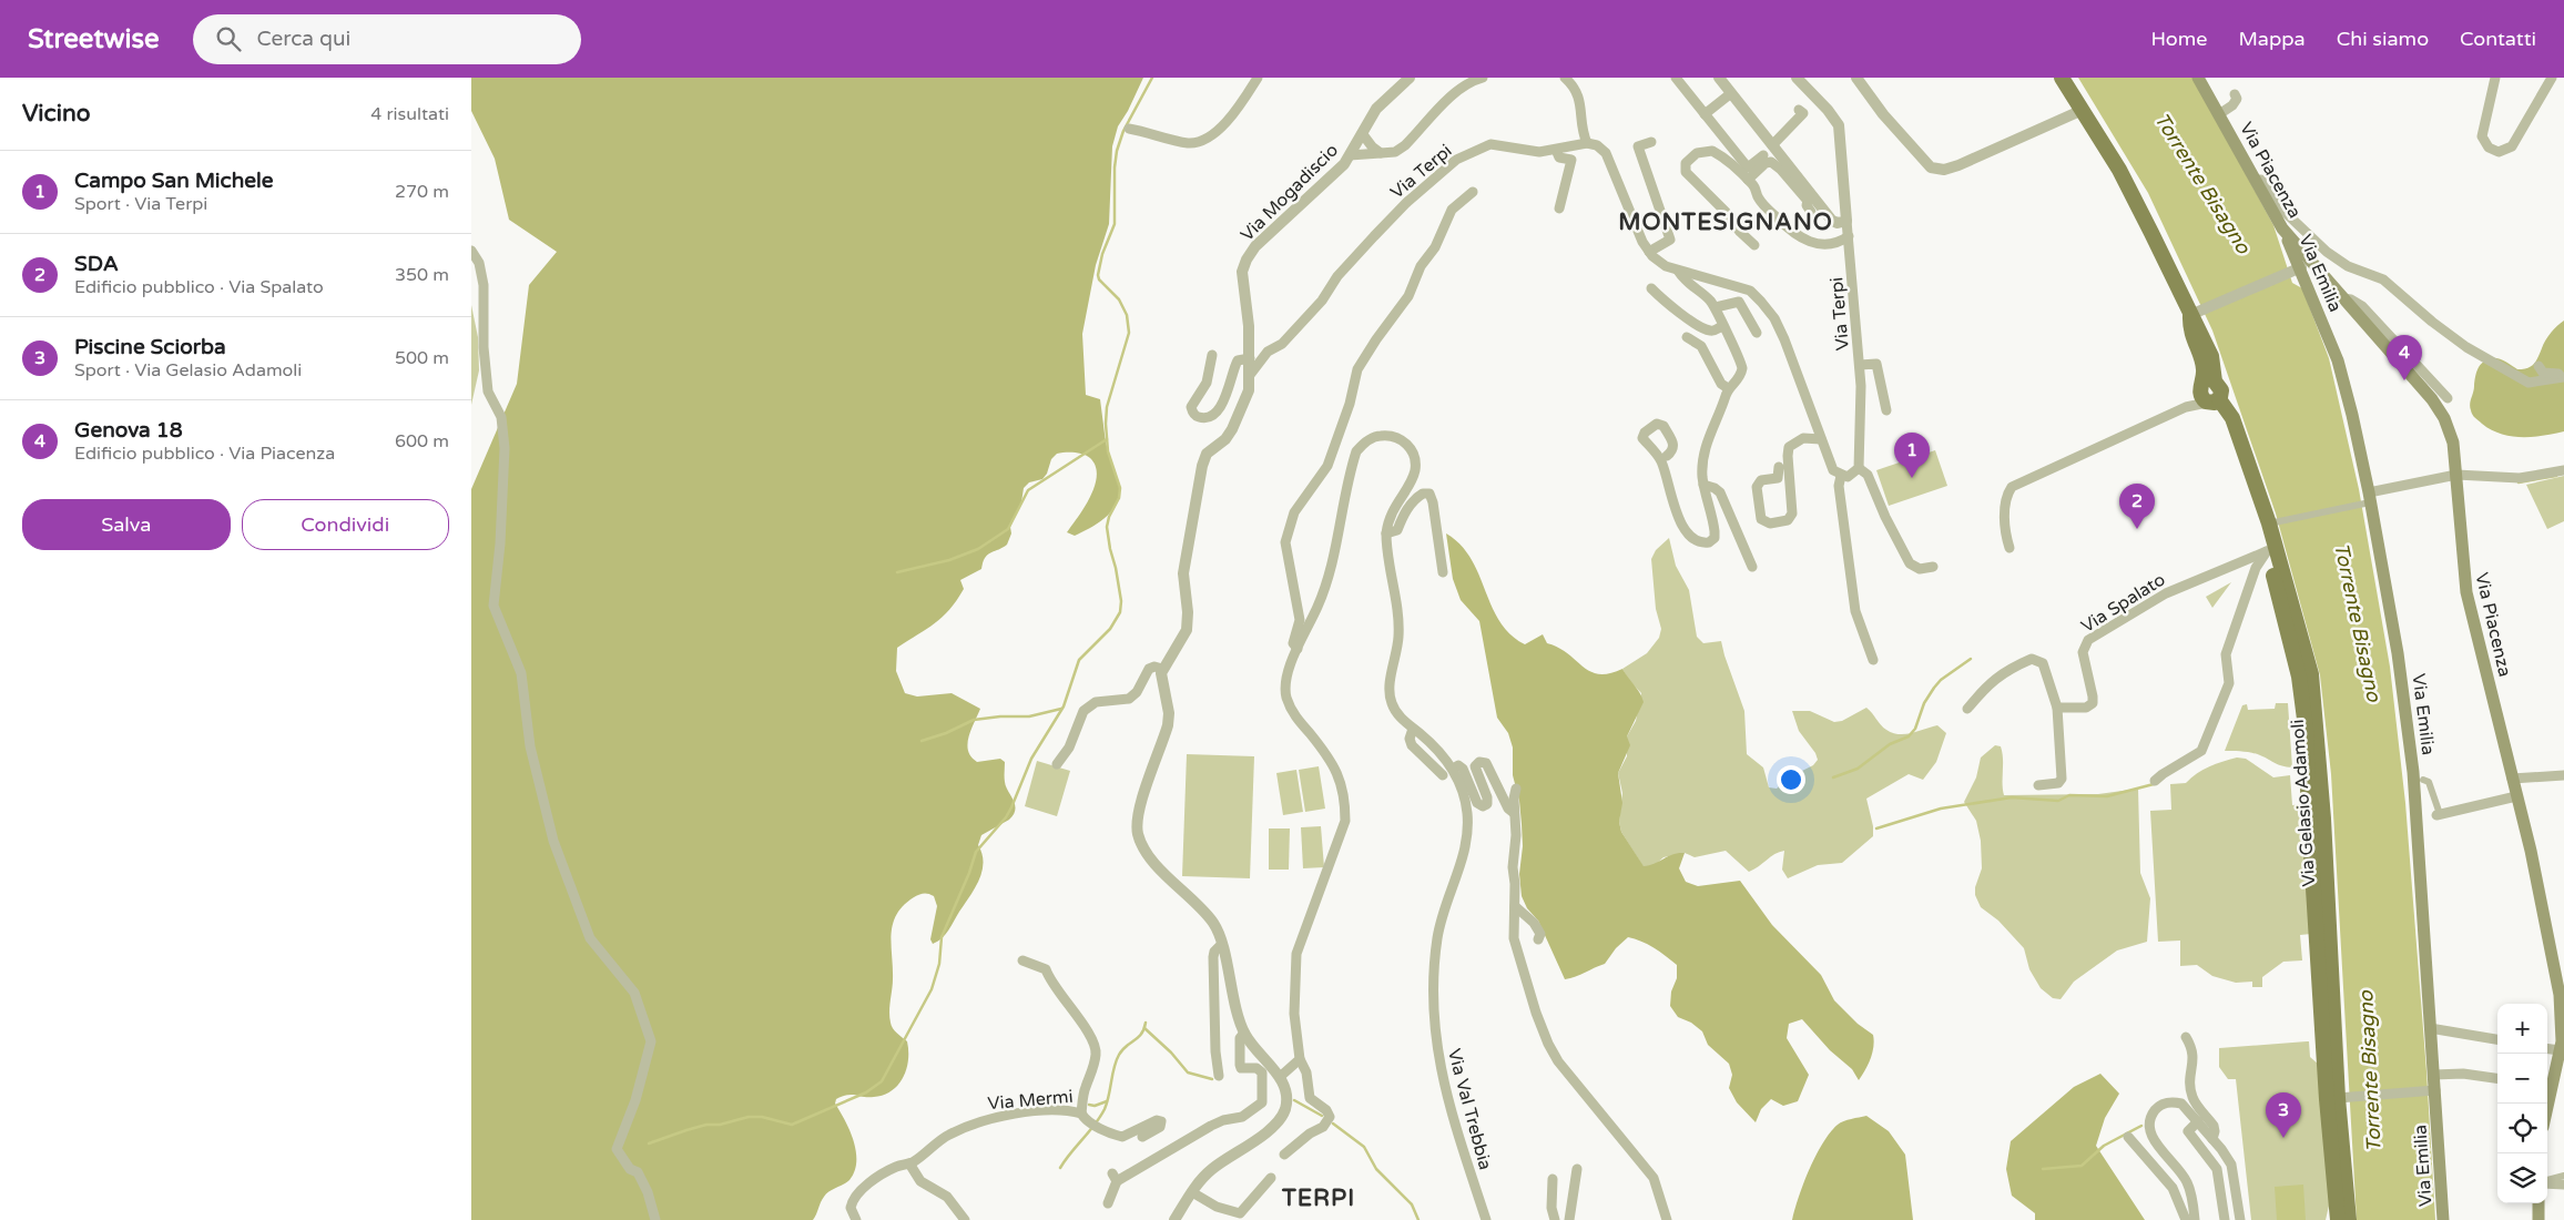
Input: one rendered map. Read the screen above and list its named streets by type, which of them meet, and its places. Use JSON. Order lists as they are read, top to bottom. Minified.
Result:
{"streets":{"main road":["Via Piacenza","Via Emilia","Via Gelasio Adamoli"],"street":["Via Terpi","Via Mogadiscio","Via Spalato","Via Mermi","Via Val Trebbia"]},"crossings":[["Via Piacenza","Via Emilia"],["Via Terpi","Via Mogadiscio"],["Via Spalato","Via Gelasio Adamoli"]],"districts":["MONTESIGNANO","TERPI"],"water":["Torrente Bisagno"],"page":{"header":"Streetwise","search":"Cerca qui","nav":["Home","Mappa","Chi siamo","Contatti"],"heading":["Vicino","4 risultati"],"list":[{"mark":"1","name":"Campo San Michele","note":"Sport · Via Terpi","value":"270 m"},{"mark":"2","name":"SDA","note":"Edificio pubblico · Via Spalato","value":"350 m"},{"mark":"3","name":"Piscine Sciorba","note":"Sport · Via Gelasio Adamoli","value":"500 m"},{"mark":"4","name":"Genova 18","note":"Edificio pubblico · Via Piacenza","value":"600 m"}],"pins":["4","1","2","3"],"buttons":["Salva","Condividi"],"map_buttons":["+","−"]}}
